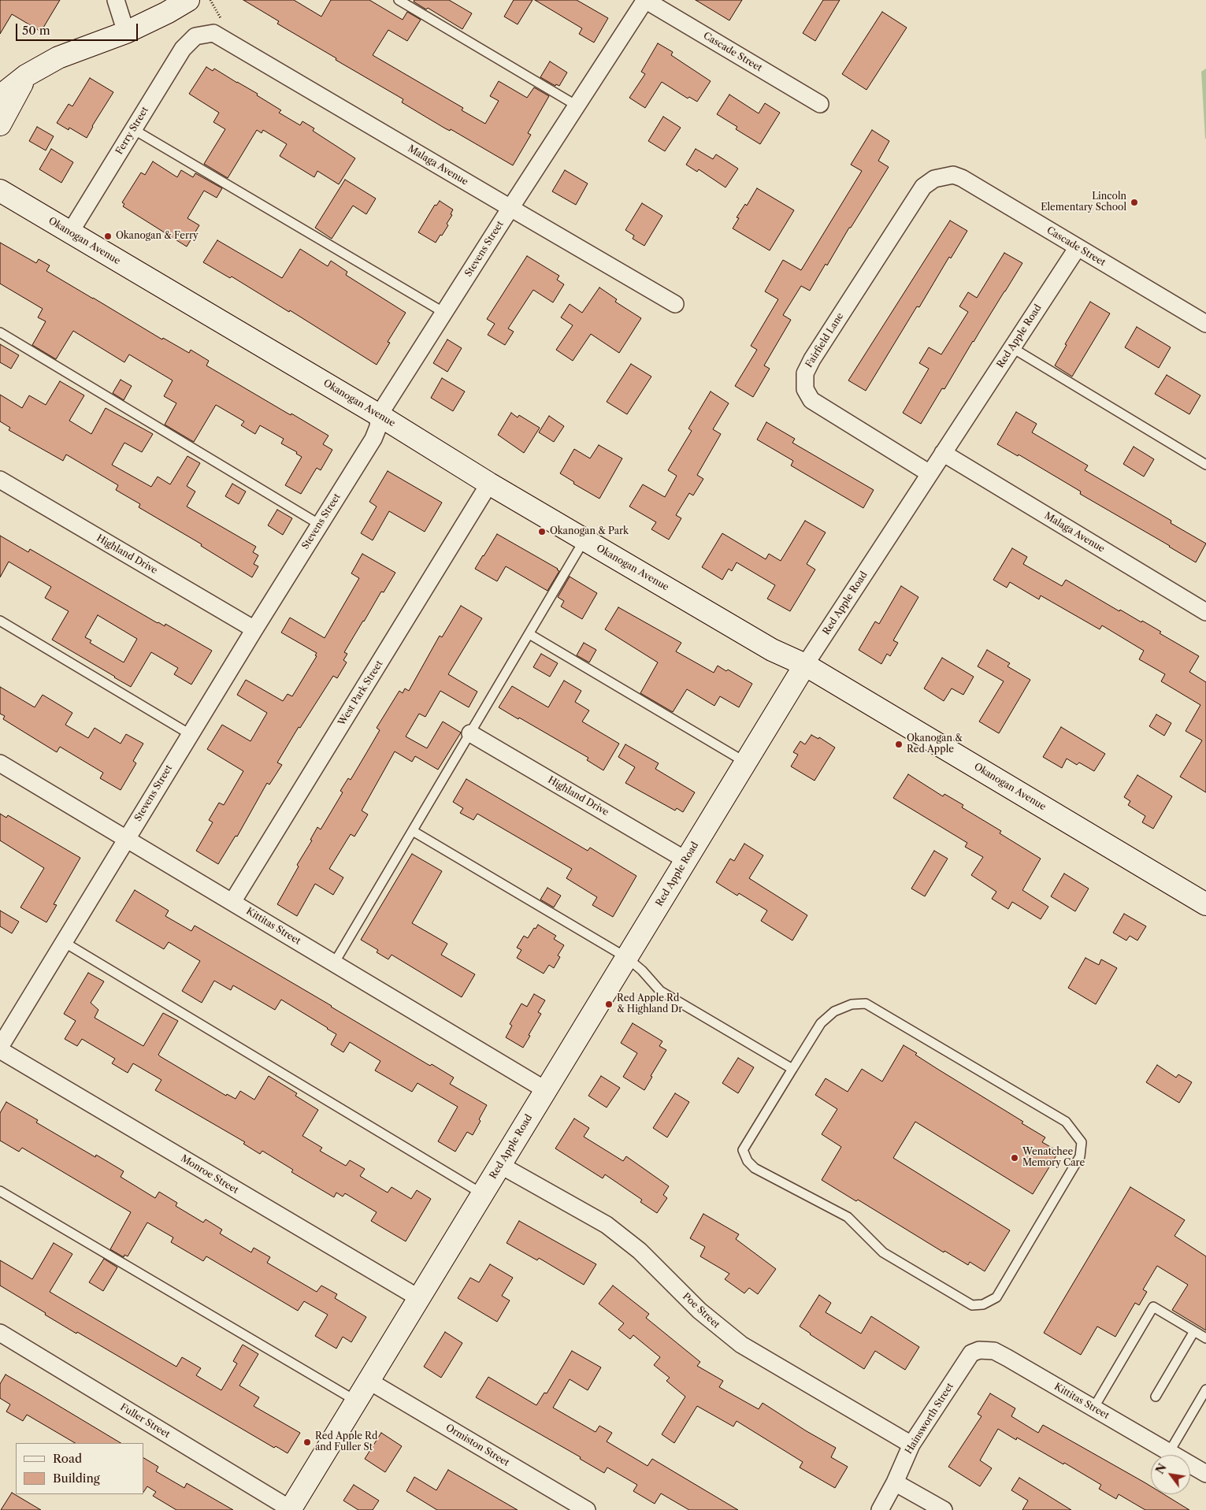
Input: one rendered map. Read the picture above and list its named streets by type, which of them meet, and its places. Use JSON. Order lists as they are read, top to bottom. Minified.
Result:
{"streets":{"street":["Cascade Street","Ferry Street","Malaga Avenue","Okanogan Avenue","Stevens Street","Red Apple Road","Fairfield Lane","Highland Drive","West Park Street","Kittitas Street","Monroe Street","Poe Street","Hainsworth Street","Fuller Street","Ormiston Street"]},"crossings":[["Cascade Street","Stevens Street"],["Cascade Street","Red Apple Road"],["Cascade Street","Fairfield Lane"],["Ferry Street","Malaga Avenue"],["Ferry Street","Okanogan Avenue"],["Malaga Avenue","Stevens Street"],["Malaga Avenue","Red Apple Road"],["Okanogan Avenue","Stevens Street"],["Okanogan Avenue","Red Apple Road"],["Okanogan Avenue","West Park Street"],["Stevens Street","Highland Drive"],["Stevens Street","Kittitas Street"],["Red Apple Road","Fairfield Lane"],["Red Apple Road","Highland Drive"],["Red Apple Road","Kittitas Street"],["Red Apple Road","Monroe Street"],["Red Apple Road","Poe Street"],["Red Apple Road","Fuller Street"],["Red Apple Road","Ormiston Street"],["West Park Street","Kittitas Street"],["Kittitas Street","Hainsworth Street"],["Poe Street","Hainsworth Street"]],"places":["Lincoln Elementary School","Okanogan & Ferry","Okanogan & Park","Okanogan & Red Apple","Red Apple Rd & Highland Dr","Wenatchee Memory Care","Red Apple Rd and Fuller St"],"legend":["Road","Building"],"scale_bar":"50 m","north":"top left"}
